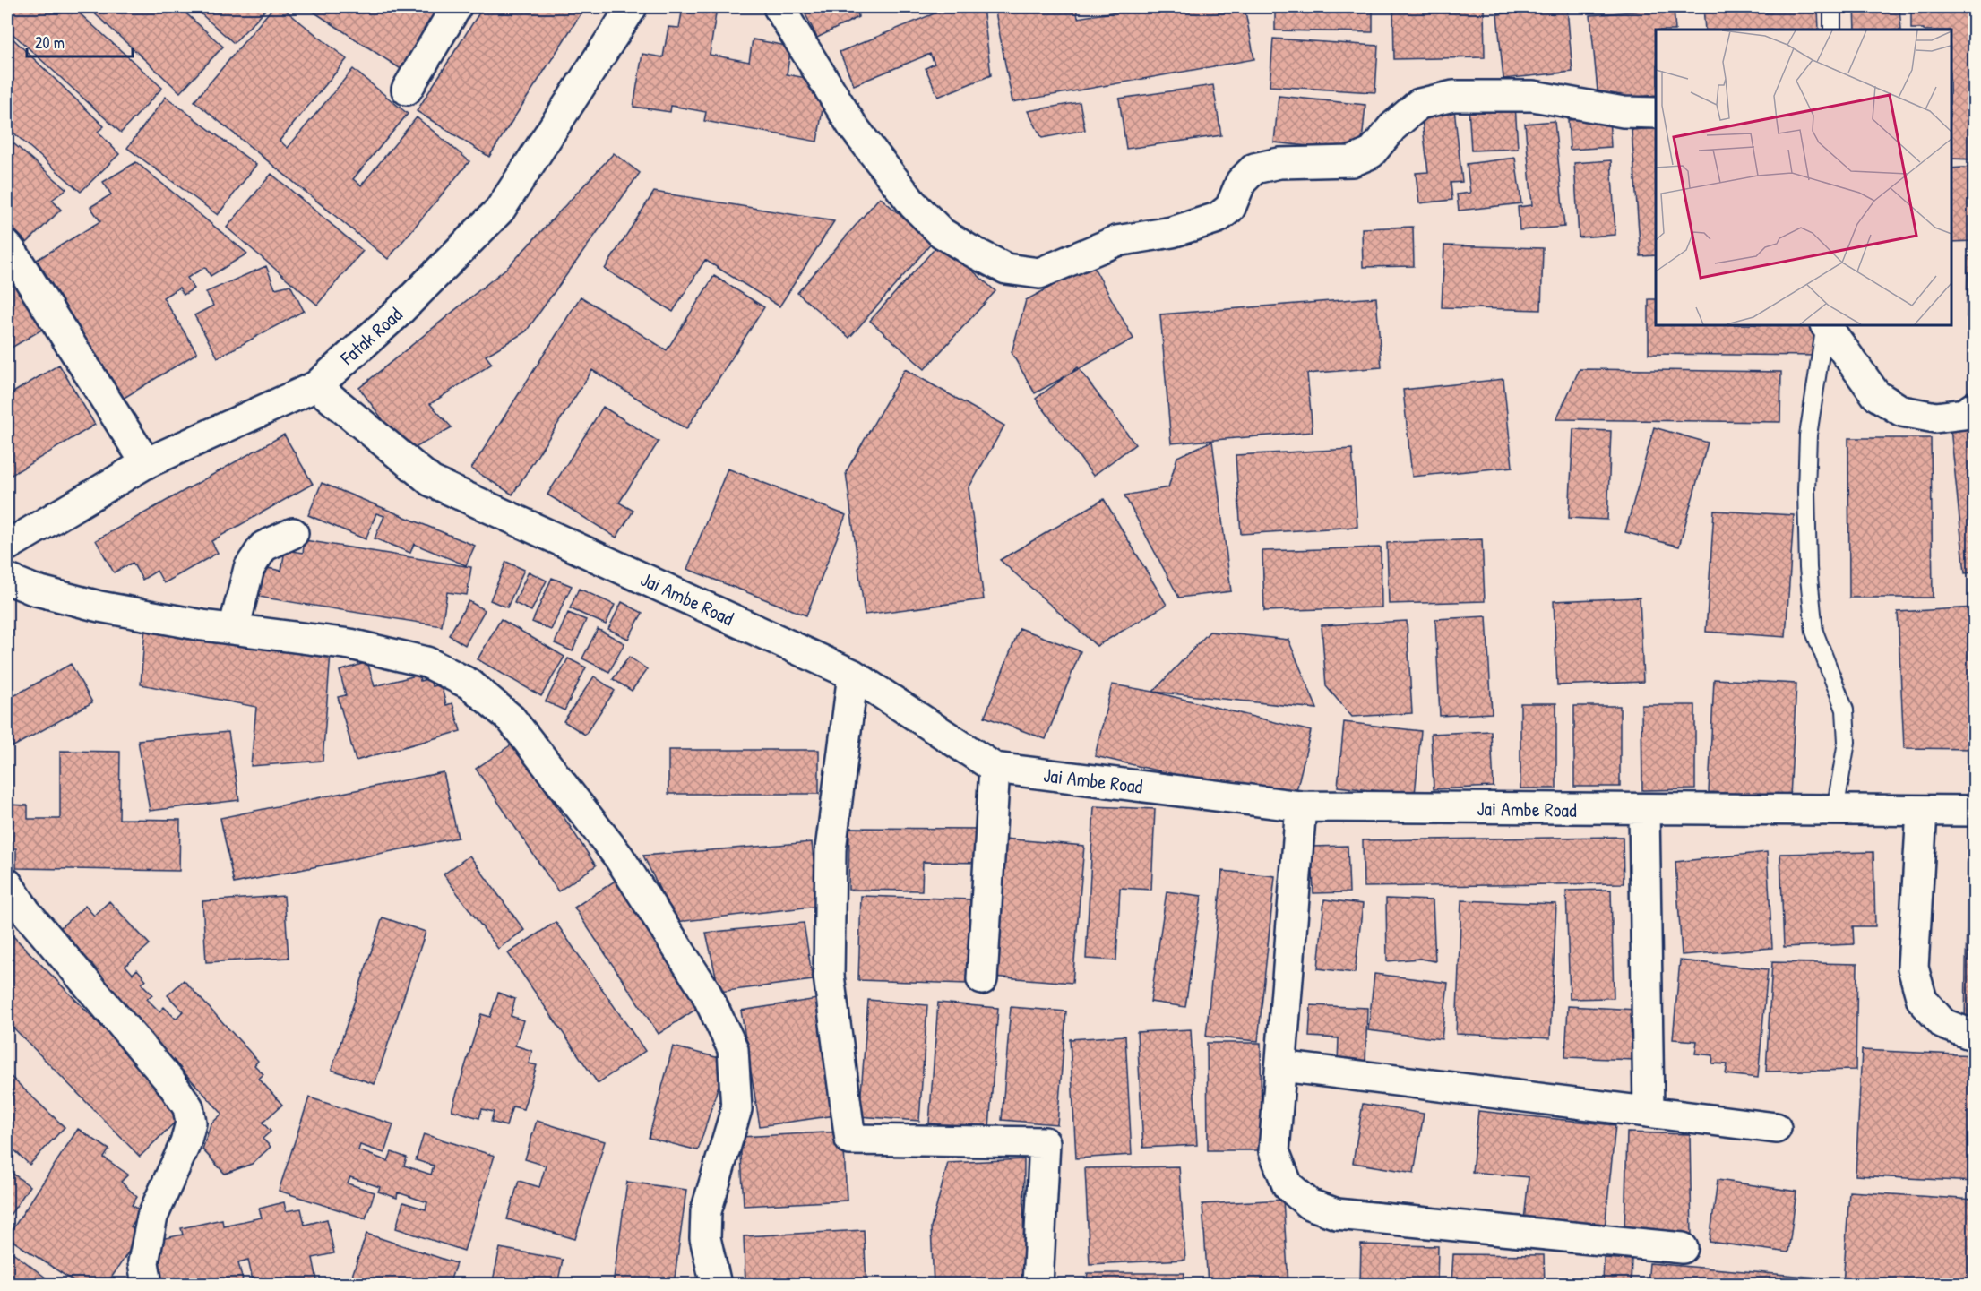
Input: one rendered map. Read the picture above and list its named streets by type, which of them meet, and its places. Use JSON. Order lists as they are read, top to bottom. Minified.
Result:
{"streets":{"street":["Fatak Road","Jai Ambe Road"]},"crossings":[["Fatak Road","Jai Ambe Road"]],"scale_bar":"20 m"}
